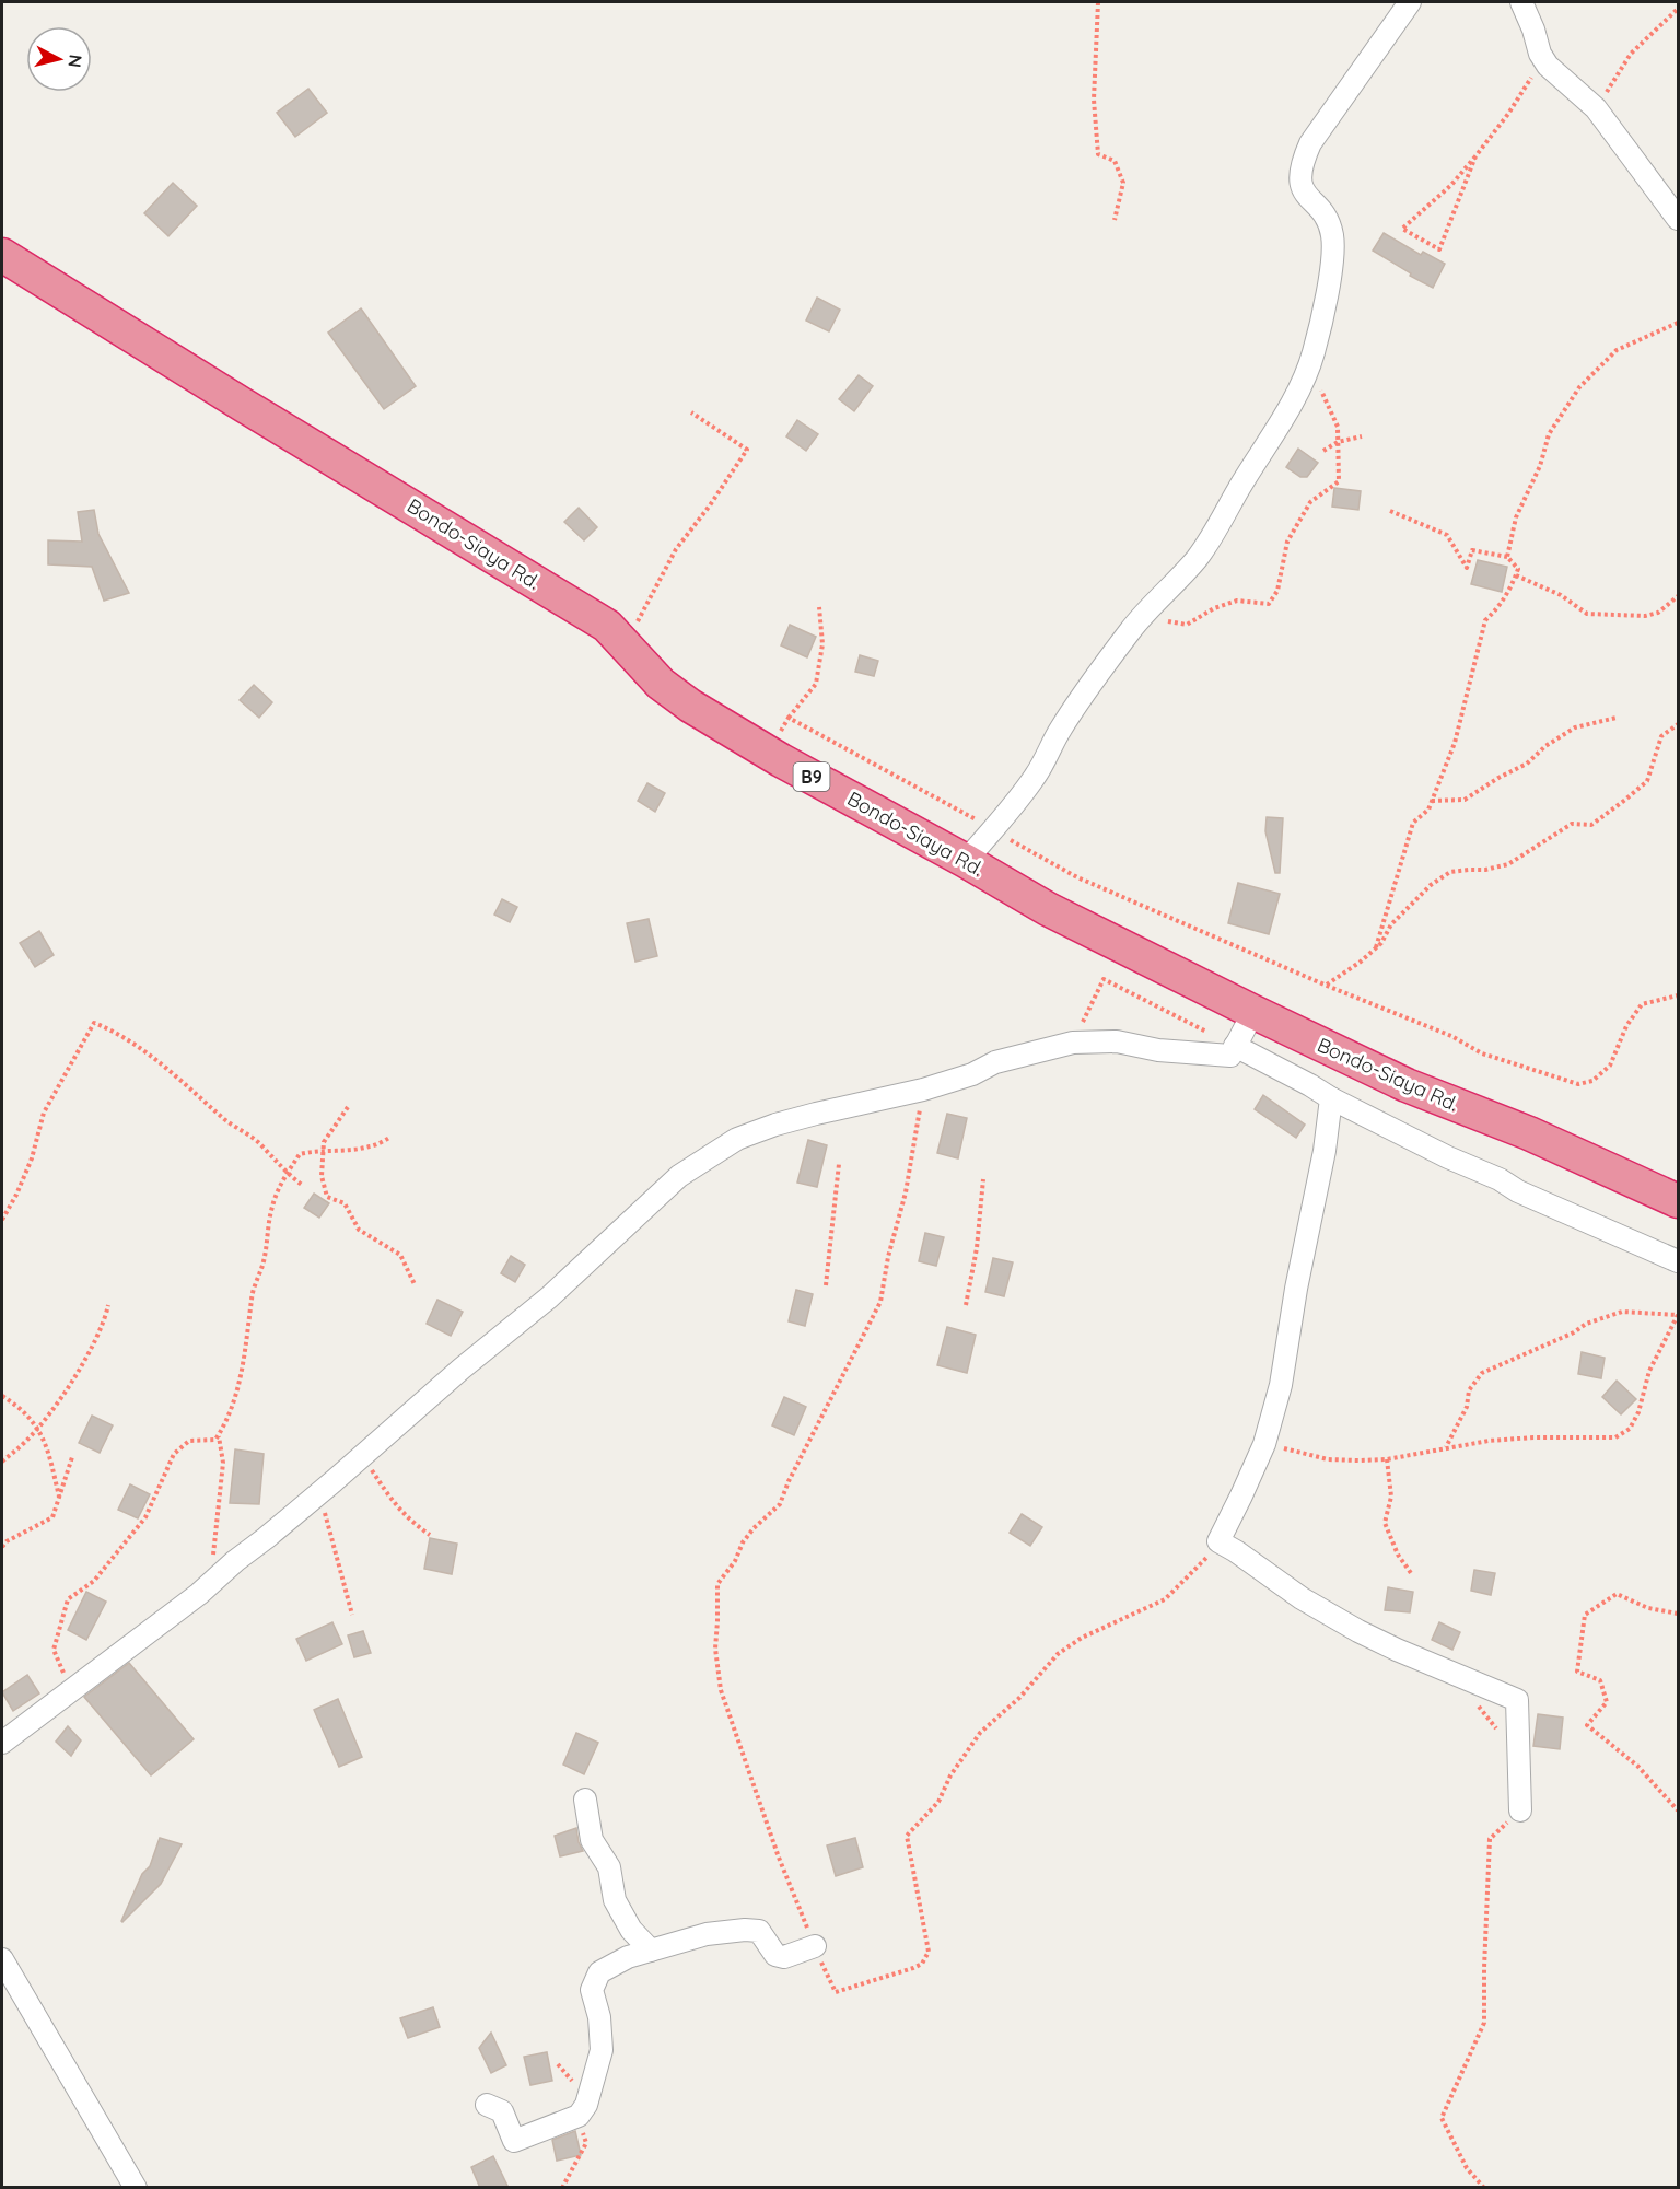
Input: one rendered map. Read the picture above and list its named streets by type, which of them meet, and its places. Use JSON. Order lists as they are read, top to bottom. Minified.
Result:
{"streets":{"highway":["Bondo-Siaya Rd.","B9"]},"north":"right"}
